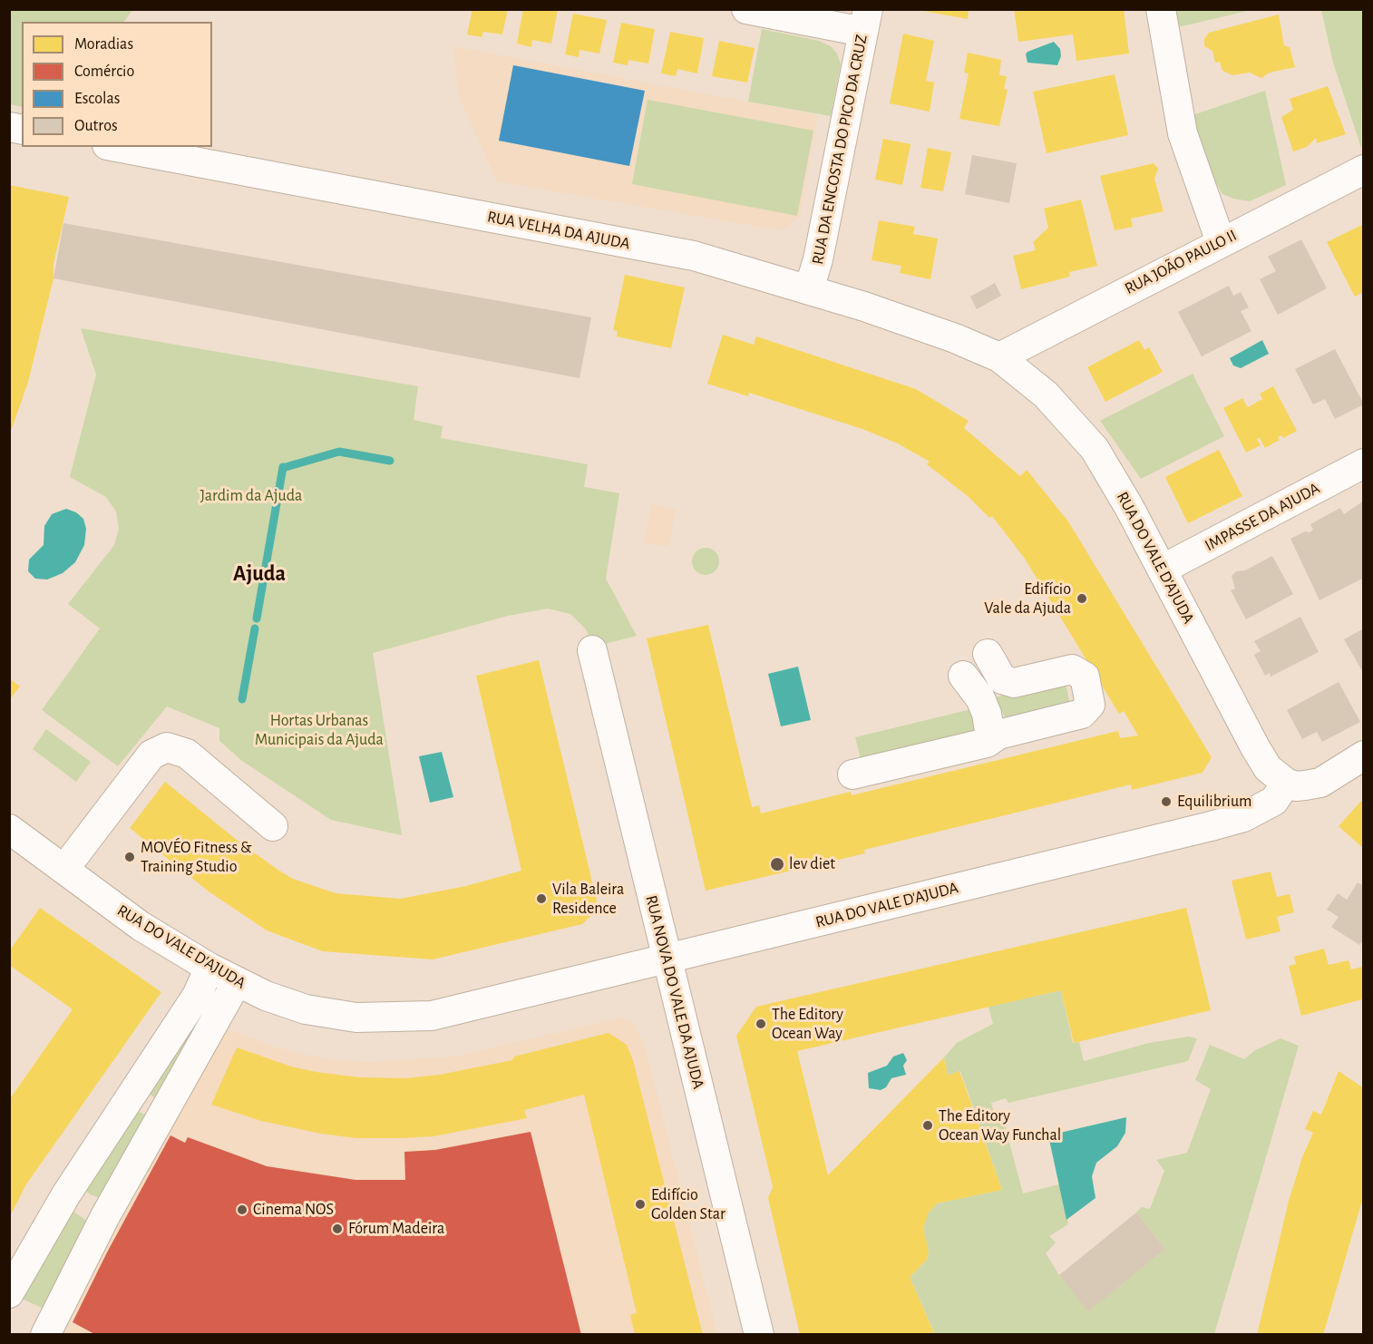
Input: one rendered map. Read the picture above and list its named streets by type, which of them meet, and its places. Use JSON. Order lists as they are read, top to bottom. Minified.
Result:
{"streets":{"street":["RUA DA ENCOSTA DO PICO DA CRUZ","RUA VELHA DA AJUDA","RUA JOÃO PAULO II","IMPASSE DA AJUDA","RUA DO VALE D'AJUDA","RUA NOVA DO VALE DA AJUDA"]},"crossings":[["RUA DA ENCOSTA DO PICO DA CRUZ","RUA VELHA DA AJUDA"],["RUA VELHA DA AJUDA","RUA JOÃO PAULO II"],["RUA VELHA DA AJUDA","RUA DO VALE D'AJUDA"],["RUA JOÃO PAULO II","RUA DO VALE D'AJUDA"],["IMPASSE DA AJUDA","RUA DO VALE D'AJUDA"],["RUA DO VALE D'AJUDA","RUA NOVA DO VALE DA AJUDA"]],"districts":["Ajuda"],"parks":["Jardim da Ajuda","Hortas Urbanas Municipais da Ajuda"],"places":["Edifício Vale da Ajuda","Equilibrium","MOVÉO Fitness & Training Studio","lev diet","Vila Baleira Residence","The Editory Ocean Way","The Editory Ocean Way Funchal","Edifício Golden Star","Cinema NOS","Fórum Madeira"],"legend":["Moradias","Comércio","Escolas","Outros"]}
